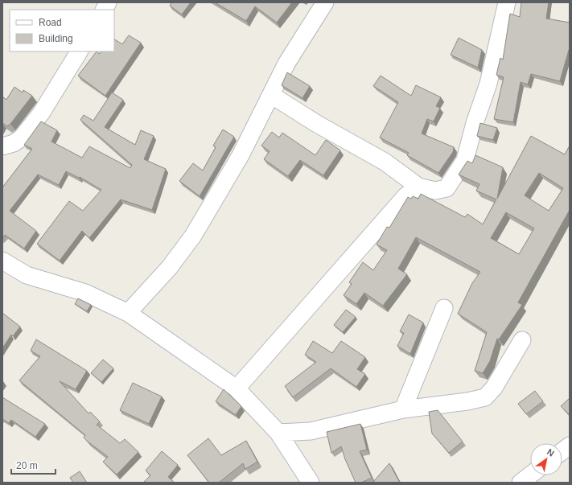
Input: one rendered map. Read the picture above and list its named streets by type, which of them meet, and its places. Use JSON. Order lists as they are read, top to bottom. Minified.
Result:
{"legend":["Road","Building"],"scale_bar":"20 m","north":"top right"}
